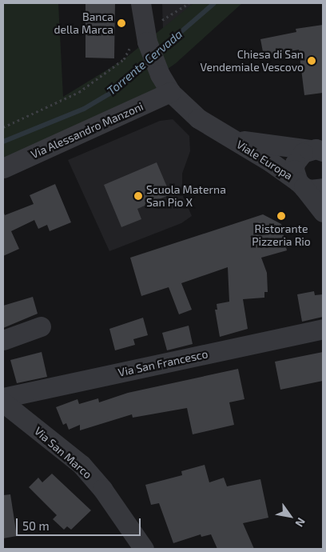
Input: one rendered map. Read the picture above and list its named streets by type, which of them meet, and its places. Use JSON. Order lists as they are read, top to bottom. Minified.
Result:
{"streets":{"street":["Via Alessandro Manzoni","Viale Europa","Via San Francesco","Via San Marco"]},"crossings":[["Via Alessandro Manzoni","Viale Europa"]],"water":["Torrente Cervada"],"places":["Banca della Marca","Chiesa di San Vendemiale Vescovo","Scuola Materna San Pio X","Ristorante Pizzeria Rio"],"scale_bar":"50 m","north":"bottom right"}
